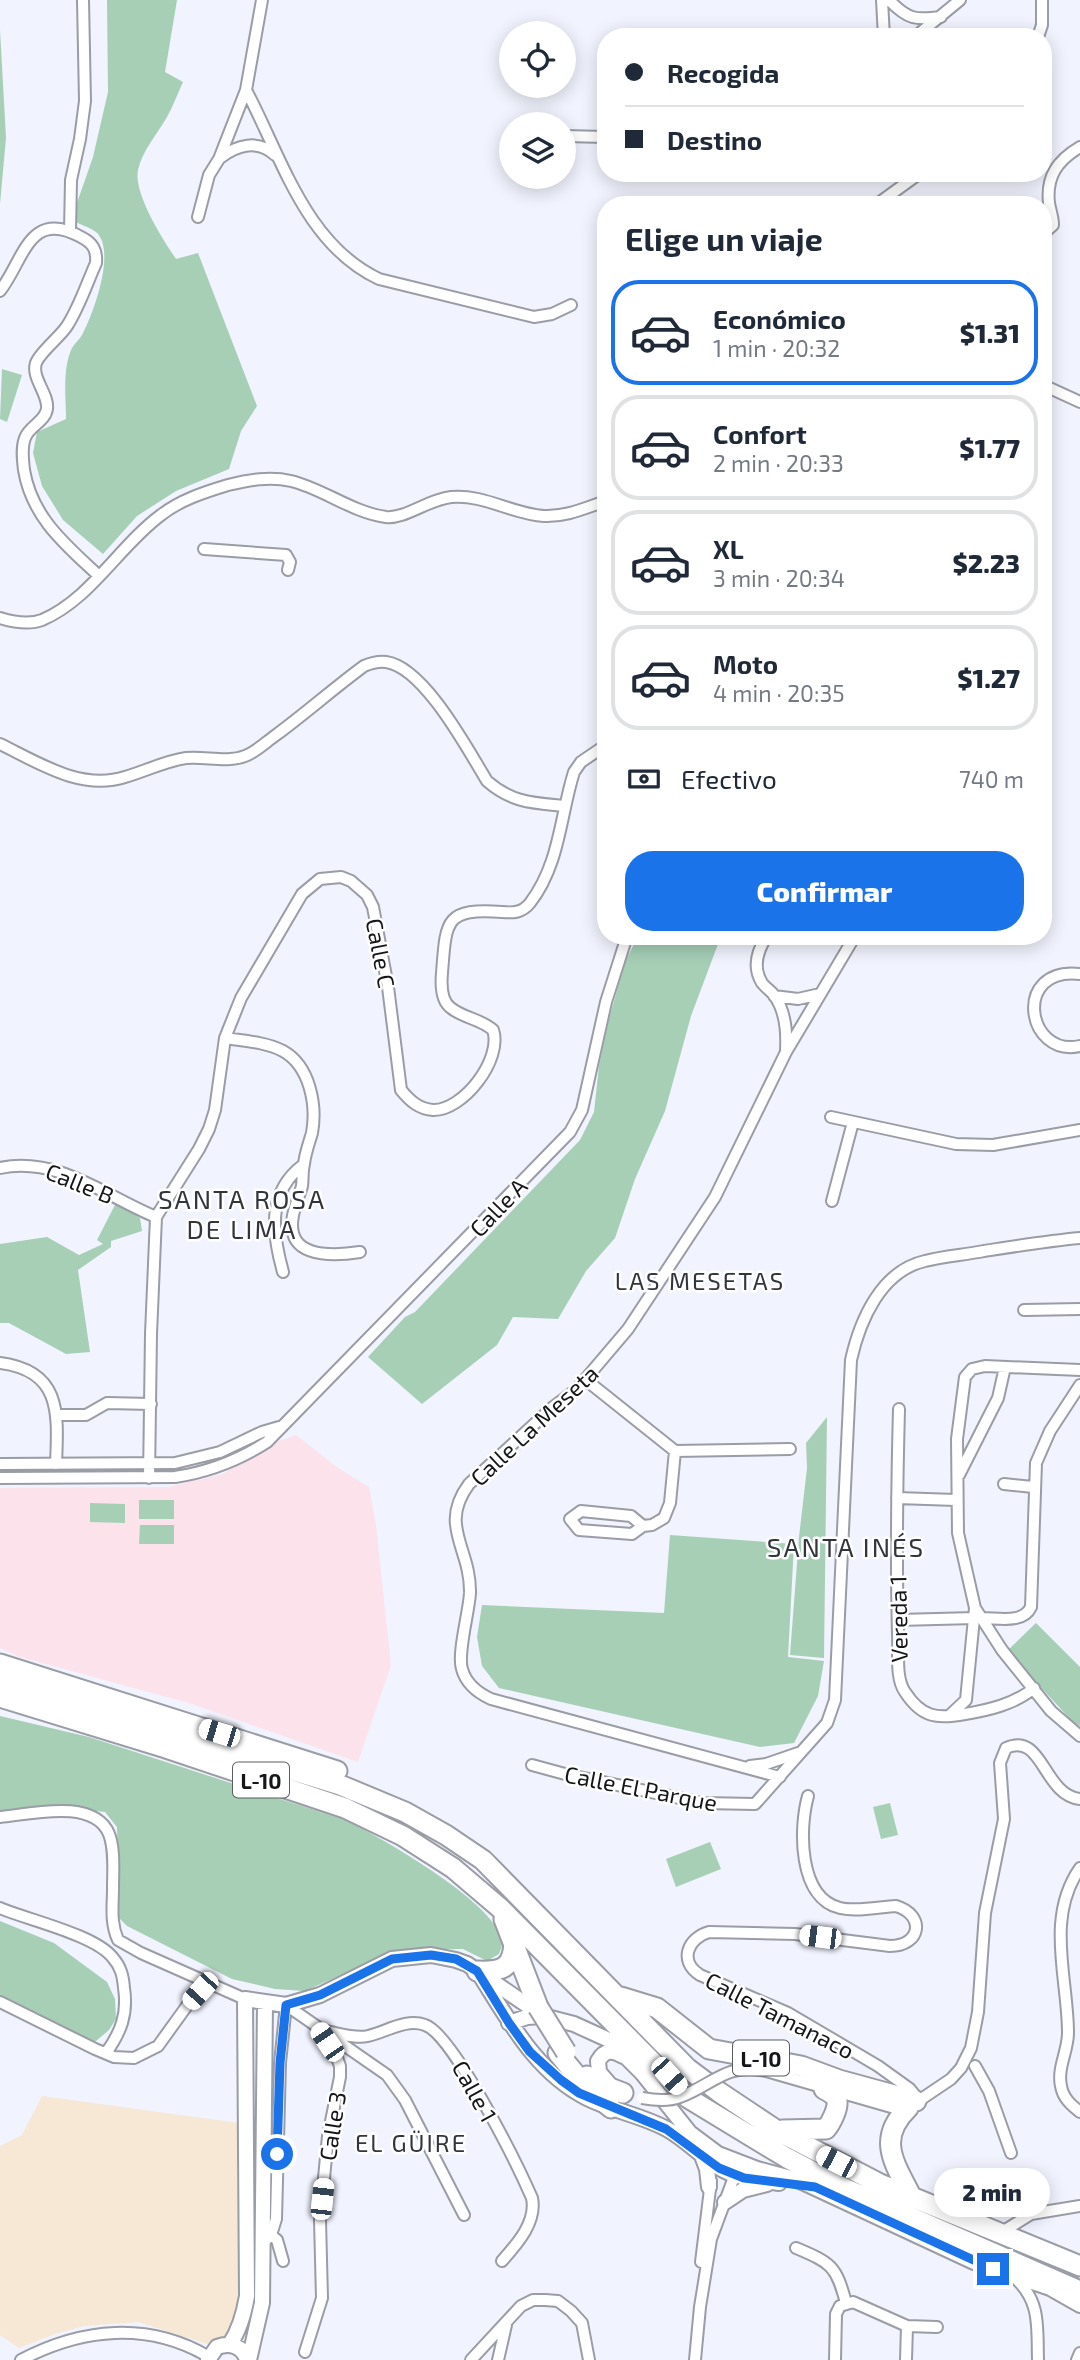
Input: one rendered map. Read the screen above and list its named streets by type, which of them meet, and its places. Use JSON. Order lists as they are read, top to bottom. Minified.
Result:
{"streets":{"highway":["L-10"],"street":["Calle C","Calle B","Calle A","Calle La Meseta","Vereda 1","Calle El Parque","Calle Tamanaco","Calle 1","Calle 3"]},"crossings":[["Calle C","Calle B"],["Calle La Meseta","Calle El Parque"],["L-10","Calle Tamanaco"],["Calle 1","Calle 3"]],"districts":["SANTA ROSA DE LIMA","LAS MESETAS","SANTA INÉS","EL GÜIRE"],"page":{"banner":["Recogida","Destino"],"heading":"Elige un viaje","list":[{"name":"Económico","note":"1 min · 20:32","value":"$1.31"},{"name":"Confort","note":"2 min · 20:33","value":"$1.77"},{"name":"XL","note":"3 min · 20:34","value":"$2.23"},{"name":"Moto","note":"4 min · 20:35","value":"$1.27"}],"pay":["Efectivo","740 m"],"buttons":"Confirmar","bubble":"2 min"}}
